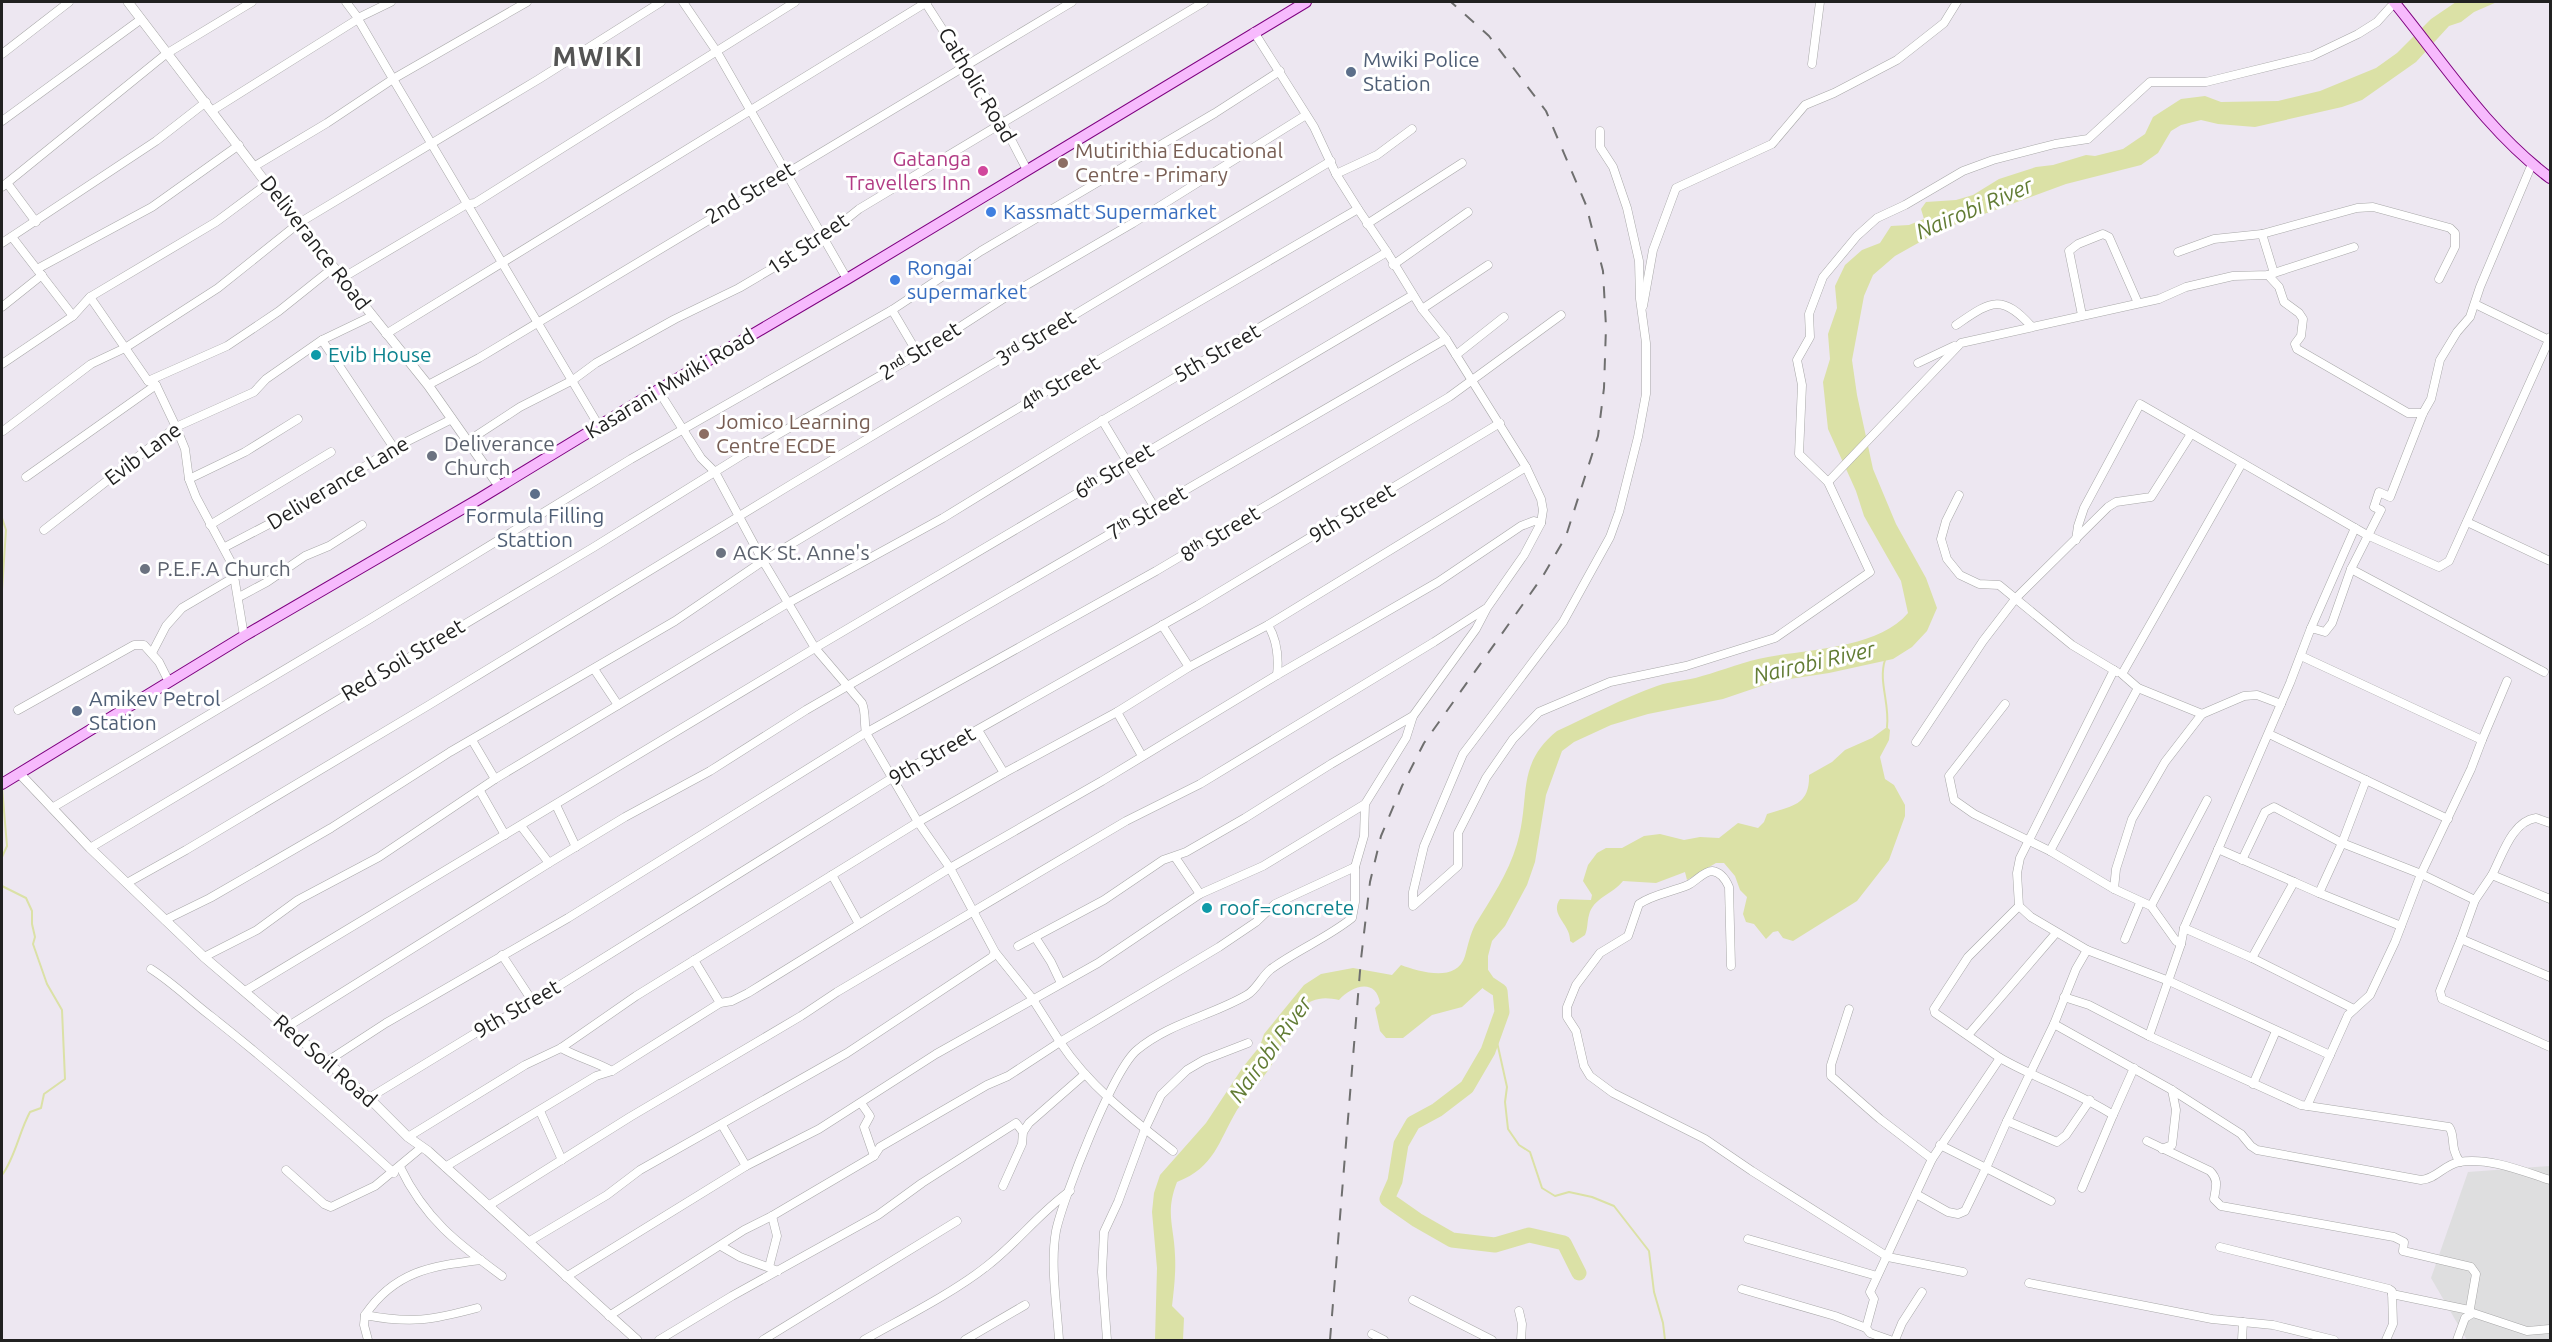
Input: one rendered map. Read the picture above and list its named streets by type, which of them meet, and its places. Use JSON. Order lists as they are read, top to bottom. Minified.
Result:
{"streets":{"main road":["Kasarani Mwiki Road"],"street":["Catholic Road","2nd Street","Deliverance Road","1st Street","3ʳᵈ Street","2ⁿᵈ Street","5th Street","4ᵗʰ Street","Evib Lane","6ᵗʰ Street","Deliverance Lane","7ᵗʰ Street","9th Street","8ᵗʰ Street","Red Soil Street","Red Soil Road"]},"crossings":[["Catholic Road","2nd Street"],["Catholic Road","1st Street"],["Catholic Road","Kasarani Mwiki Road"],["2nd Street","Deliverance Road"],["Deliverance Road","1st Street"],["Deliverance Road","Kasarani Mwiki Road"],["Deliverance Road","Evib Lane"],["Deliverance Road","Deliverance Lane"],["3ʳᵈ Street","Red Soil Road"],["2ⁿᵈ Street","Red Soil Street"],["5th Street","Red Soil Road"],["Kasarani Mwiki Road","Red Soil Road"],["4ᵗʰ Street","Red Soil Road"],["6ᵗʰ Street","Red Soil Road"],["7ᵗʰ Street","Red Soil Road"],["9th Street","Red Soil Road"],["8ᵗʰ Street","Red Soil Road"],["Red Soil Street","Red Soil Road"]],"districts":["MWIKI"],"water":["Nairobi River"],"places":["Mwiki Police Station","Mutirithia Educational Centre - Primary","Gatanga Travellers Inn","Kassmatt Supermarket","Rongai supermarket","Evib House","Jomico Learning Centre ECDE","Deliverance Church","Formula Filling Stattion","ACK St. Anne's","P.E.F.A Church","Amikev Petrol Station","roof=concrete"]}
